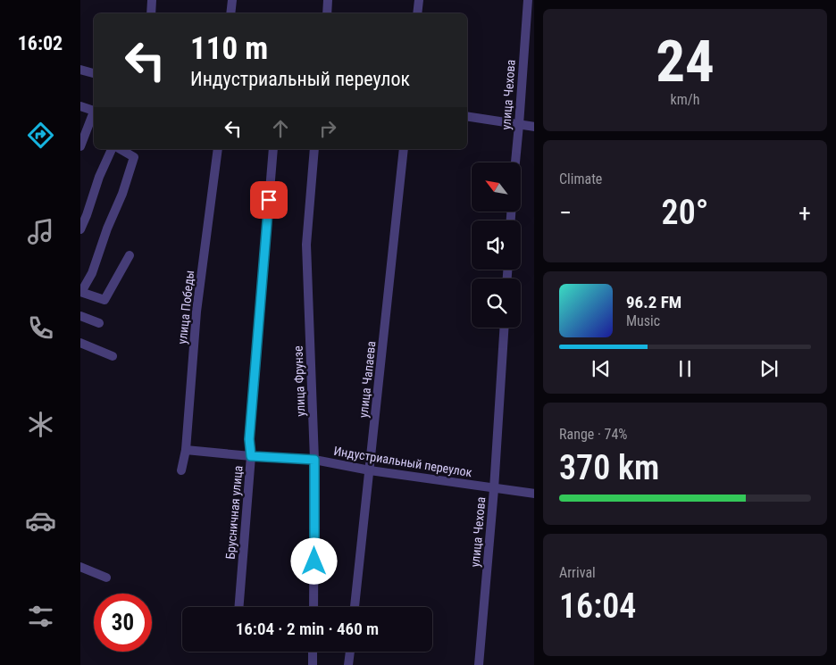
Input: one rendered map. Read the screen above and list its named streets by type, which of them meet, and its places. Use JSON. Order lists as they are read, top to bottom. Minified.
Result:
{"streets":{"street":["улица Чехова","улица Победы","улица Чапаева","улица Фрунзе","Индустриальный переулок","Брусничная улица"]},"crossings":[["улица Чехова","Индустриальный переулок"],["улица Победы","Индустриальный переулок"],["улица Чапаева","Индустриальный переулок"],["улица Фрунзе","Индустриальный переулок"],["Индустриальный переулок","Брусничная улица"]],"north":"top left","page":{"tabs":"16:02","tile":[["24","km/h"],"Climate",["Range · 74%","370 km"],["Arrival","16:04"]],"turn":["110 m","Индустриальный переулок"],"heat":["−","20°","+"],"song":["96.2 FM","Music"],"limit":"30","trip":"16:04 · 2 min · 460 m"}}
